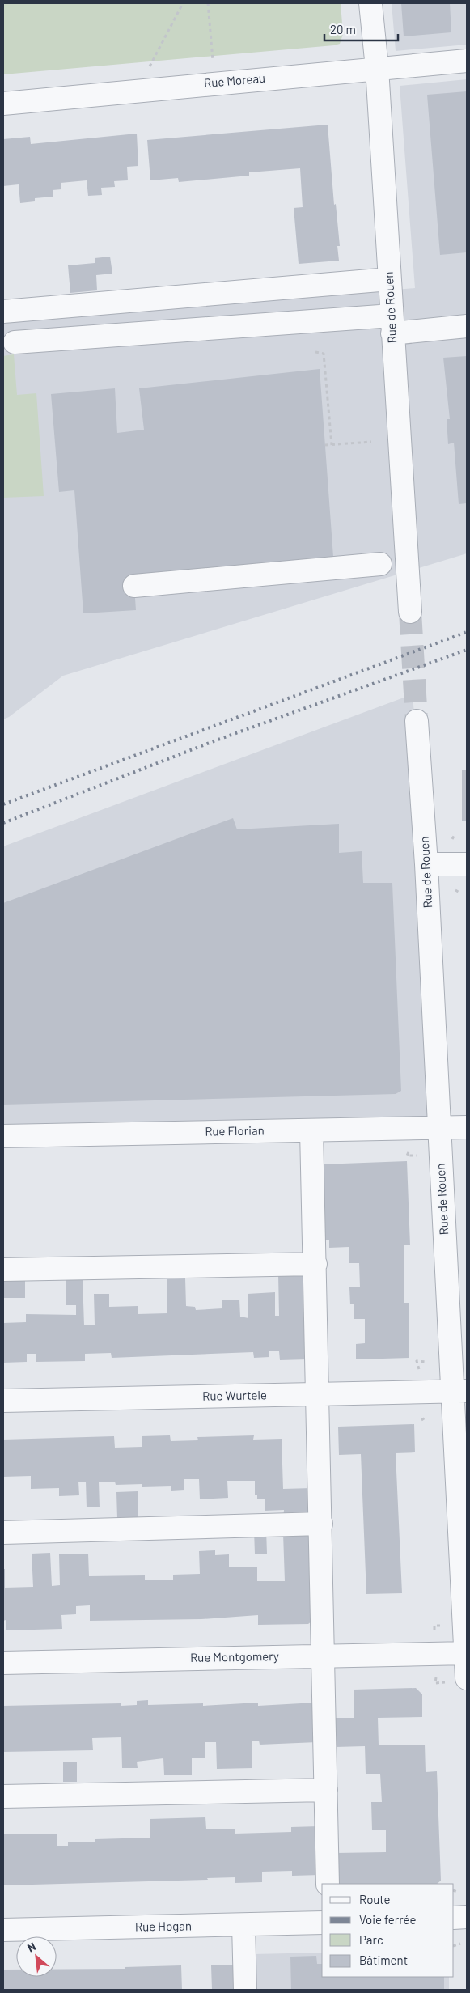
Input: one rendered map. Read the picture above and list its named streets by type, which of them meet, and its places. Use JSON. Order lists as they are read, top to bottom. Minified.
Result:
{"streets":{"street":["Rue Moreau","Rue de Rouen","Rue Florian","Rue Wurtele","Rue Montgomery","Rue Hogan"]},"crossings":[["Rue Moreau","Rue de Rouen"],["Rue de Rouen","Rue Florian"],["Rue de Rouen","Rue Wurtele"],["Rue de Rouen","Rue Montgomery"]],"legend":["Route","Voie ferrée","Parc","Bâtiment"],"scale_bar":"20 m","north":"top left"}
